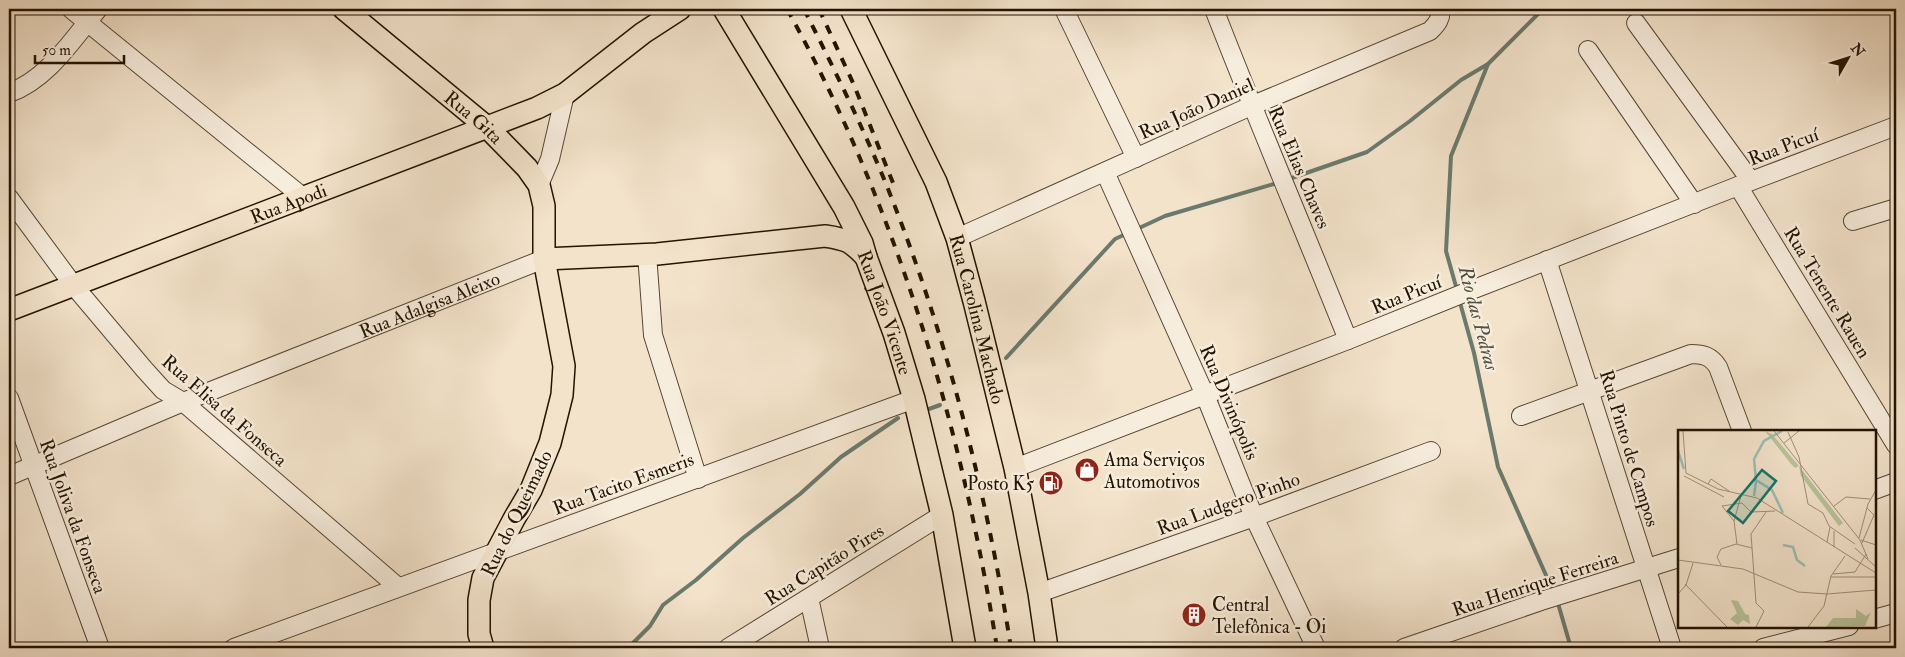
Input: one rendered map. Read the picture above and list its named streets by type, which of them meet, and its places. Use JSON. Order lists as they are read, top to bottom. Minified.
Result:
{"streets":{"main road":["Rua Gita","Rua Apodi","Rua Adalgisa Aleixo","Rua João Vicente","Rua Carolina Machado","Rua do Queimado"],"street":["Rua João Daniel","Rua Picuí","Rua Elias Chaves","Rua Tenente Rauen","Rua Divinópolis","Rua Elisa da Fonseca","Rua Pinto de Campos","Rua Tacito Esmeris","Rua Ludgero Pinho","Rua Joliva da Fonseca","Rua Capitão Pires","Rua Henrique Ferreira"]},"crossings":[["Rua João Daniel","Rua Elias Chaves"],["Rua João Daniel","Rua Carolina Machado"],["Rua João Daniel","Rua Divinópolis"],["Rua Gita","Rua Apodi"],["Rua Gita","Rua Adalgisa Aleixo"],["Rua Gita","Rua do Queimado"],["Rua Picuí","Rua Elias Chaves"],["Rua Picuí","Rua Tenente Rauen"],["Rua Picuí","Rua Carolina Machado"],["Rua Picuí","Rua Divinópolis"],["Rua Picuí","Rua Pinto de Campos"],["Rua Apodi","Rua Elisa da Fonseca"],["Rua Adalgisa Aleixo","Rua João Vicente"],["Rua Adalgisa Aleixo","Rua Elisa da Fonseca"],["Rua Adalgisa Aleixo","Rua do Queimado"],["Rua Adalgisa Aleixo","Rua Joliva da Fonseca"],["Rua João Vicente","Rua Tacito Esmeris"],["Rua João Vicente","Rua Capitão Pires"],["Rua Carolina Machado","Rua Ludgero Pinho"],["Rua Divinópolis","Rua Ludgero Pinho"],["Rua Elisa da Fonseca","Rua Tacito Esmeris"],["Rua Pinto de Campos","Rua Henrique Ferreira"],["Rua Tacito Esmeris","Rua do Queimado"]],"water":["Rio das Pedras"],"places":{"shop":["Ama Serviços Automotivos"],"fuel station":["Posto K5"],"building":["Central Telefônica - Oi"]},"scale_bar":"50 m","north":"top right"}
